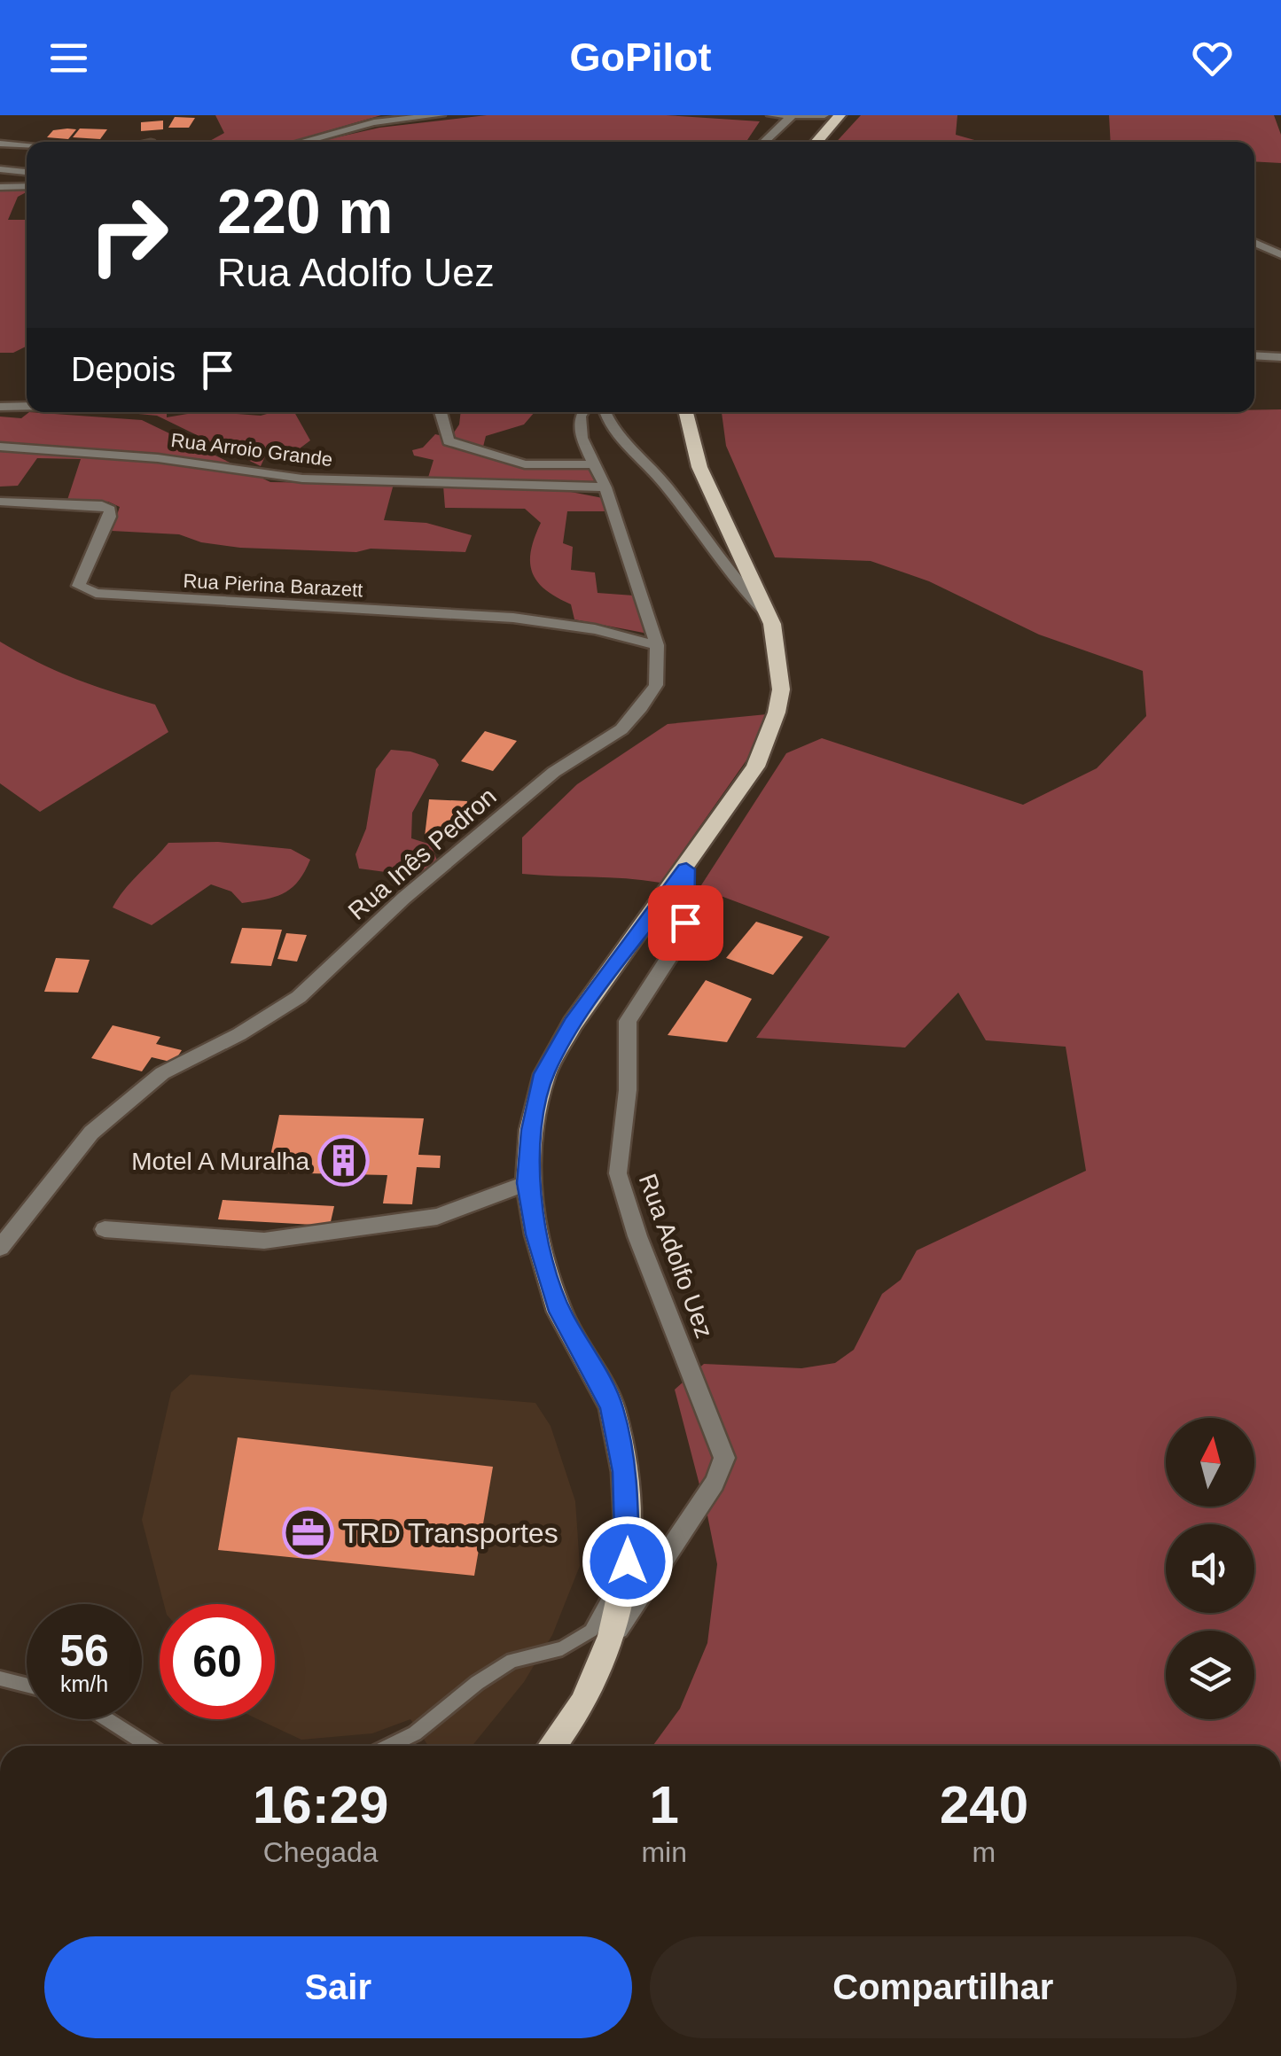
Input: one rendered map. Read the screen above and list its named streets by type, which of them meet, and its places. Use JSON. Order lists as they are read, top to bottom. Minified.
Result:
{"streets":{"street":["Rua Arroio Grande","Rua Pierina Barazett","Rua Inês Pedron","Rua Adolfo Uez"]},"crossings":[["Rua Arroio Grande","Rua Inês Pedron"],["Rua Pierina Barazett","Rua Inês Pedron"]],"places":{"building":["Motel A Muralha"],"office":["TRD Transportes"]},"north":"top","page":{"header":"GoPilot","turn":["220 m","Rua Adolfo Uez"],"then":"Depois","speed":"56 km/h","limit":"60","eta":["16:29","Chegada","1","min","240","m"],"buttons":["Sair","Compartilhar"]}}
